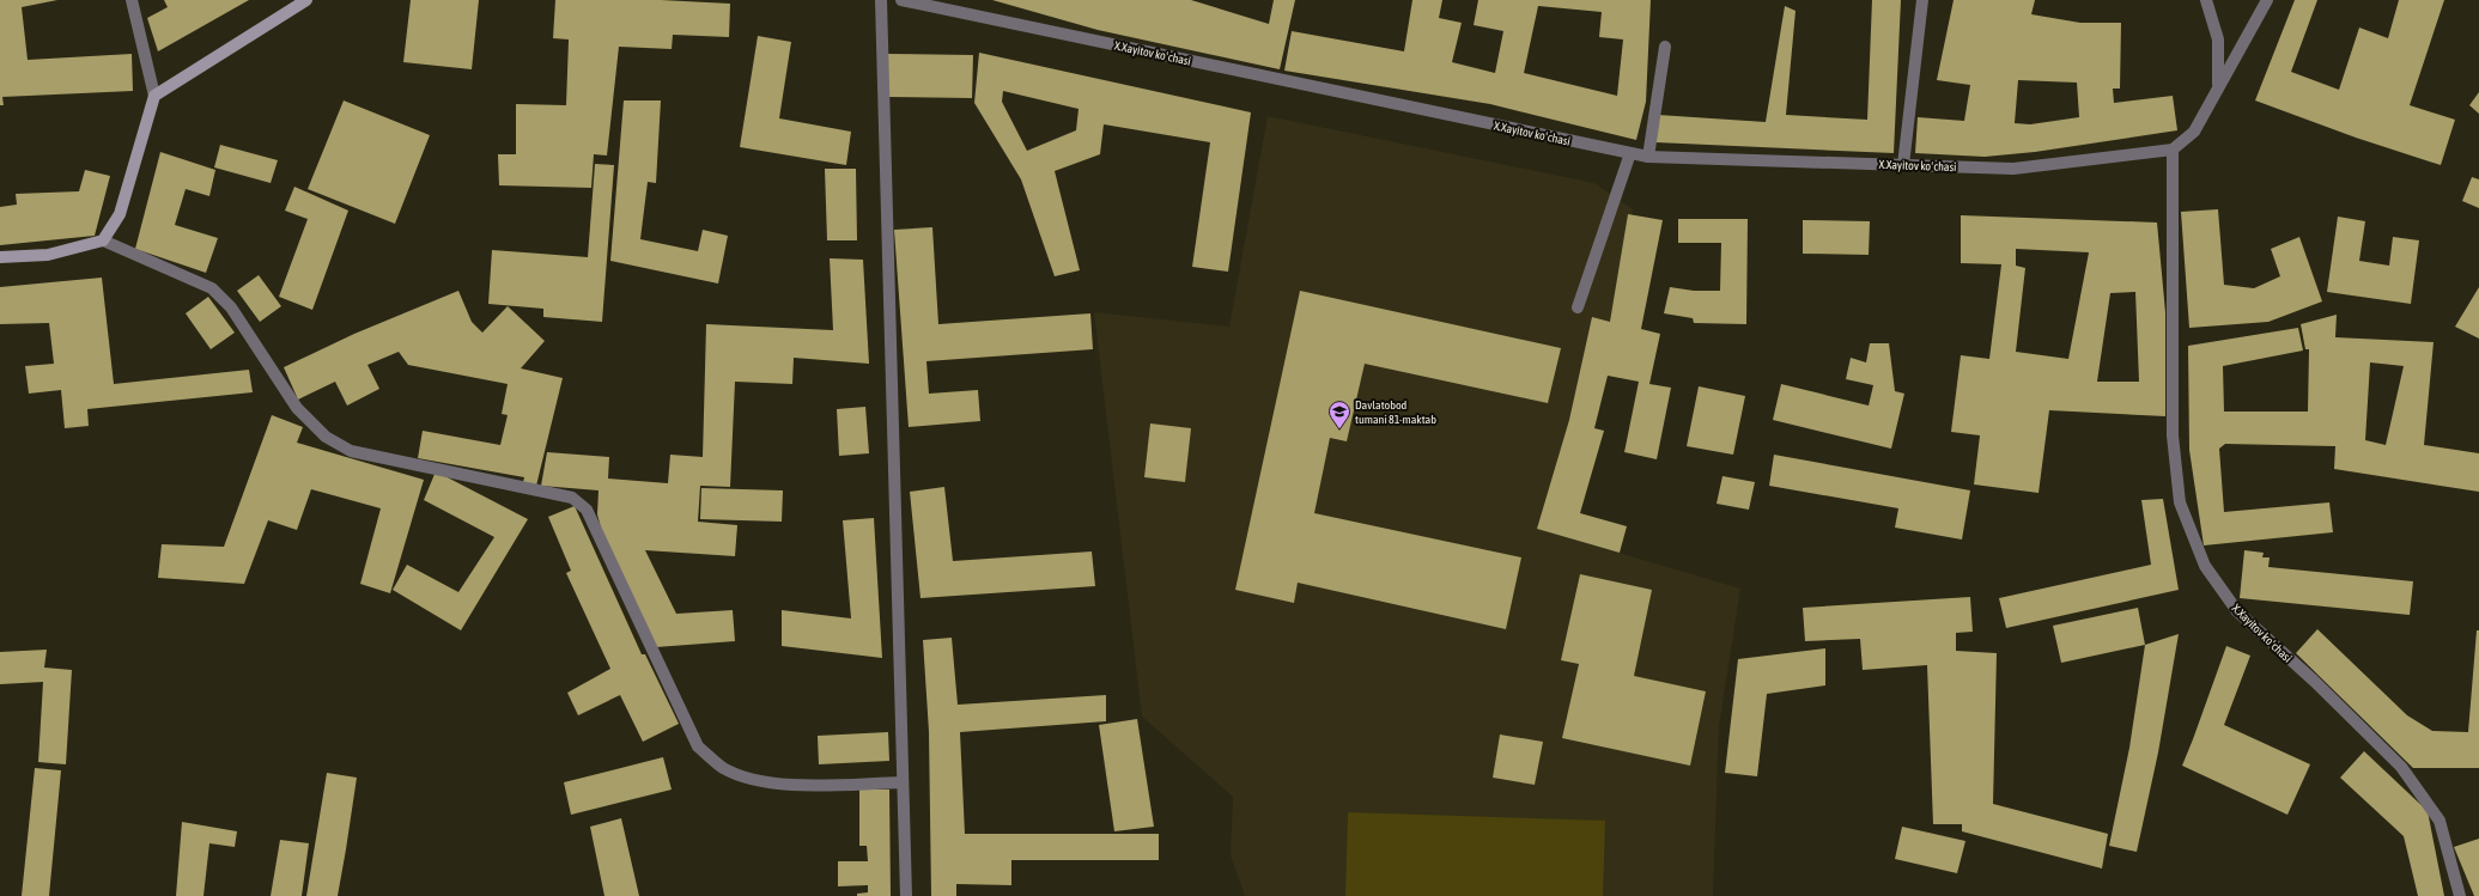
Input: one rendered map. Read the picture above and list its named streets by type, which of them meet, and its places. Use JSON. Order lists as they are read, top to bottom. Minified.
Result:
{"streets":{"street":["X.Xayitov koʻchasi"]},"places":{"school or university":["Davlatobod tumani 81-maktab"]}}
